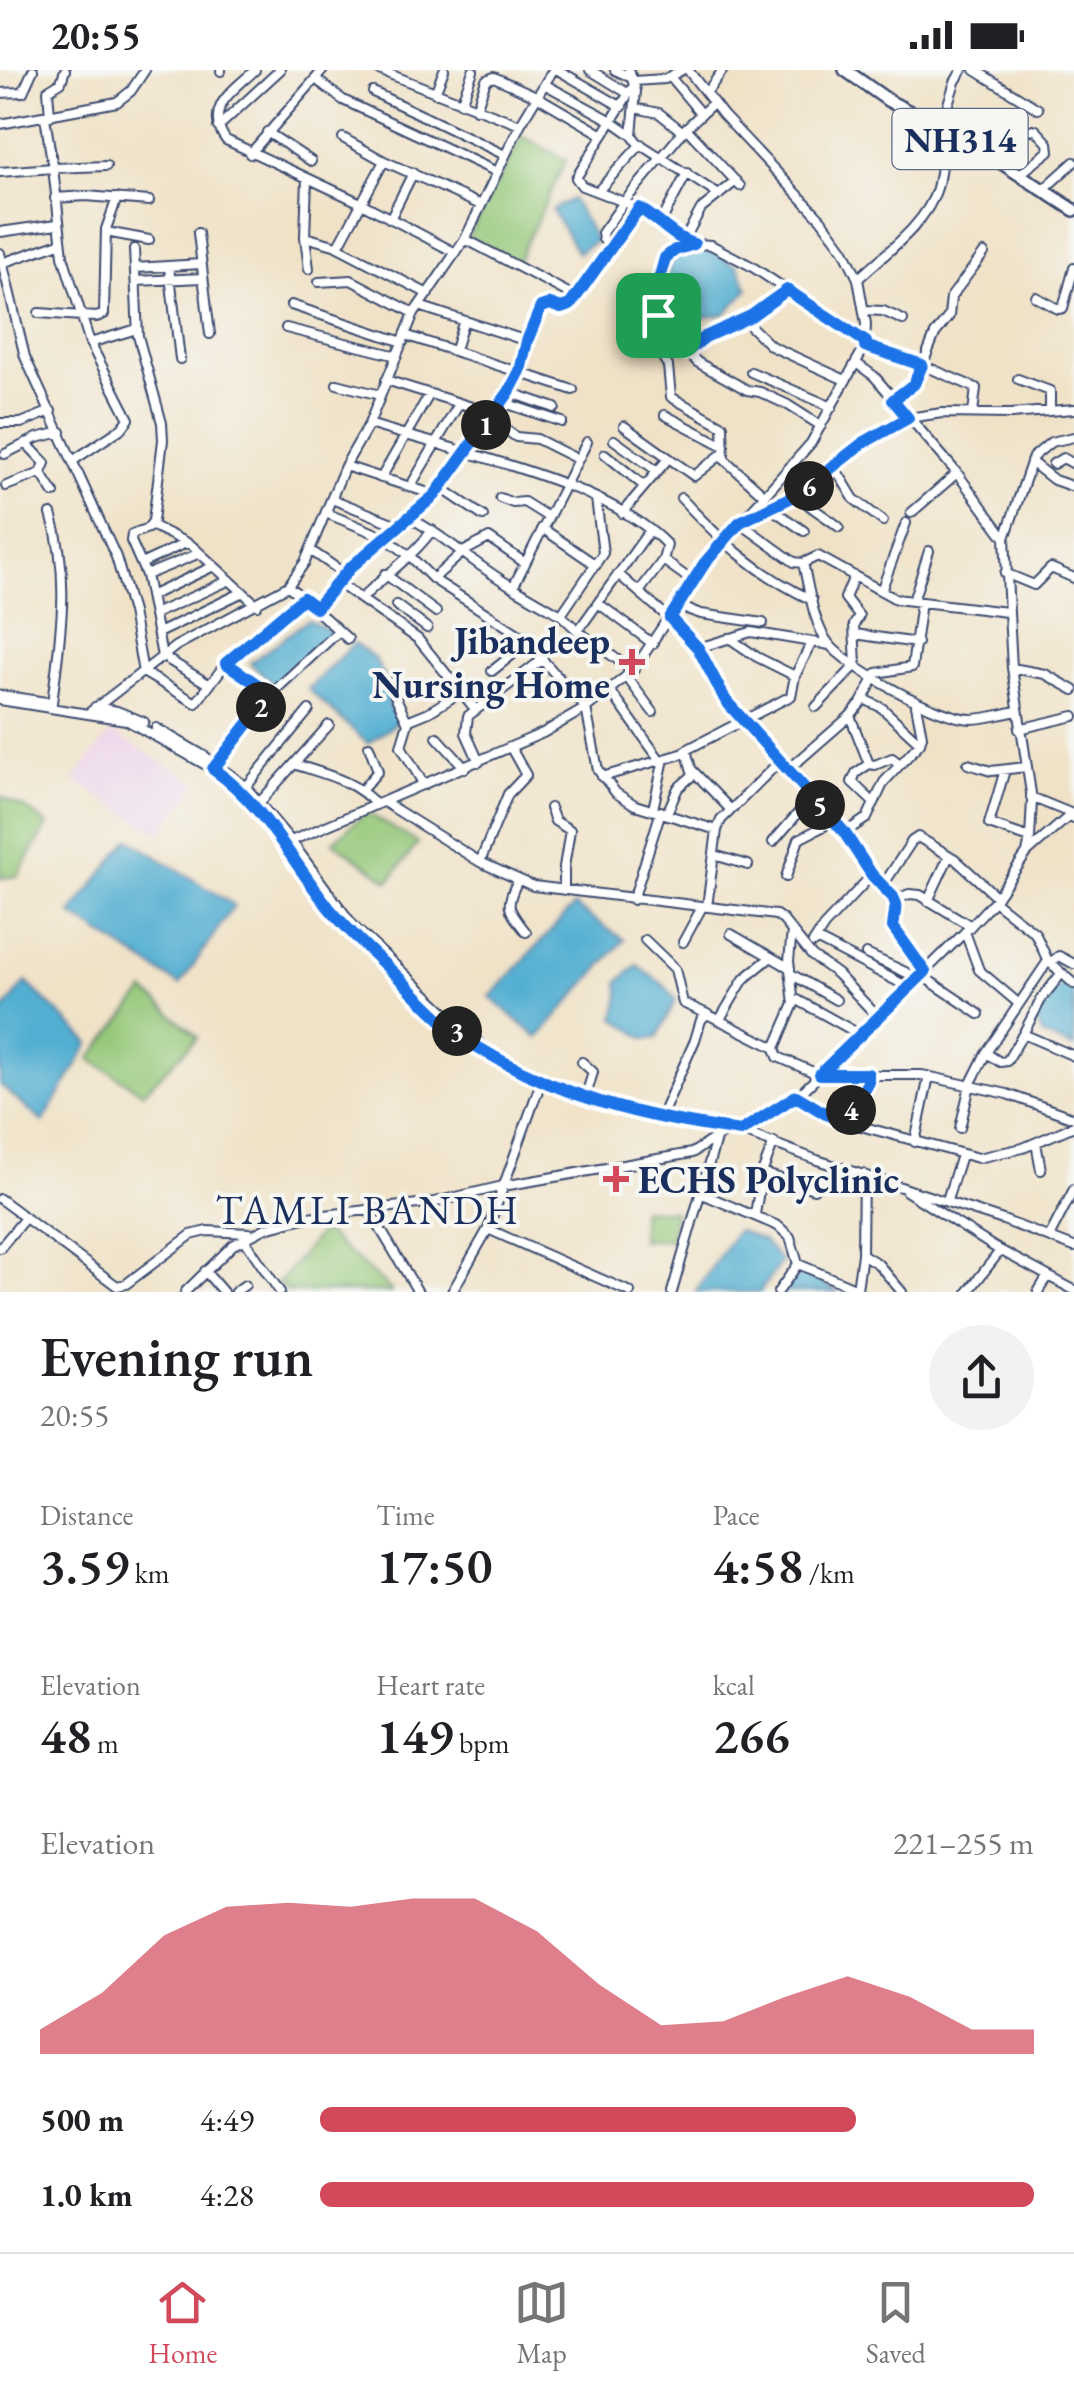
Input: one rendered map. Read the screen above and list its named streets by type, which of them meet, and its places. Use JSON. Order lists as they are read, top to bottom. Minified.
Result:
{"streets":{"highway":["NH314"]},"districts":["TAMLI BANDH"],"places":{"health":["Jibandeep Nursing Home","ECHS Polyclinic"]},"page":{"status":"20:55","pins":["1","6","2","5","3","4"],"heading":["Evening run","20:55"],"stats":[["Distance","3.59 km"],["Time","17:50"],["Pace","4:58 /km"],["Elevation","48 m"],["Heart rate","149 bpm"],["kcal","266"]],"chart":["Elevation","221–255 m"],"list":[{"name":"500 m","note":"4:49"},{"name":"1.0 km","note":"4:28"}],"tabs":["Home","Map","Saved"]}}
